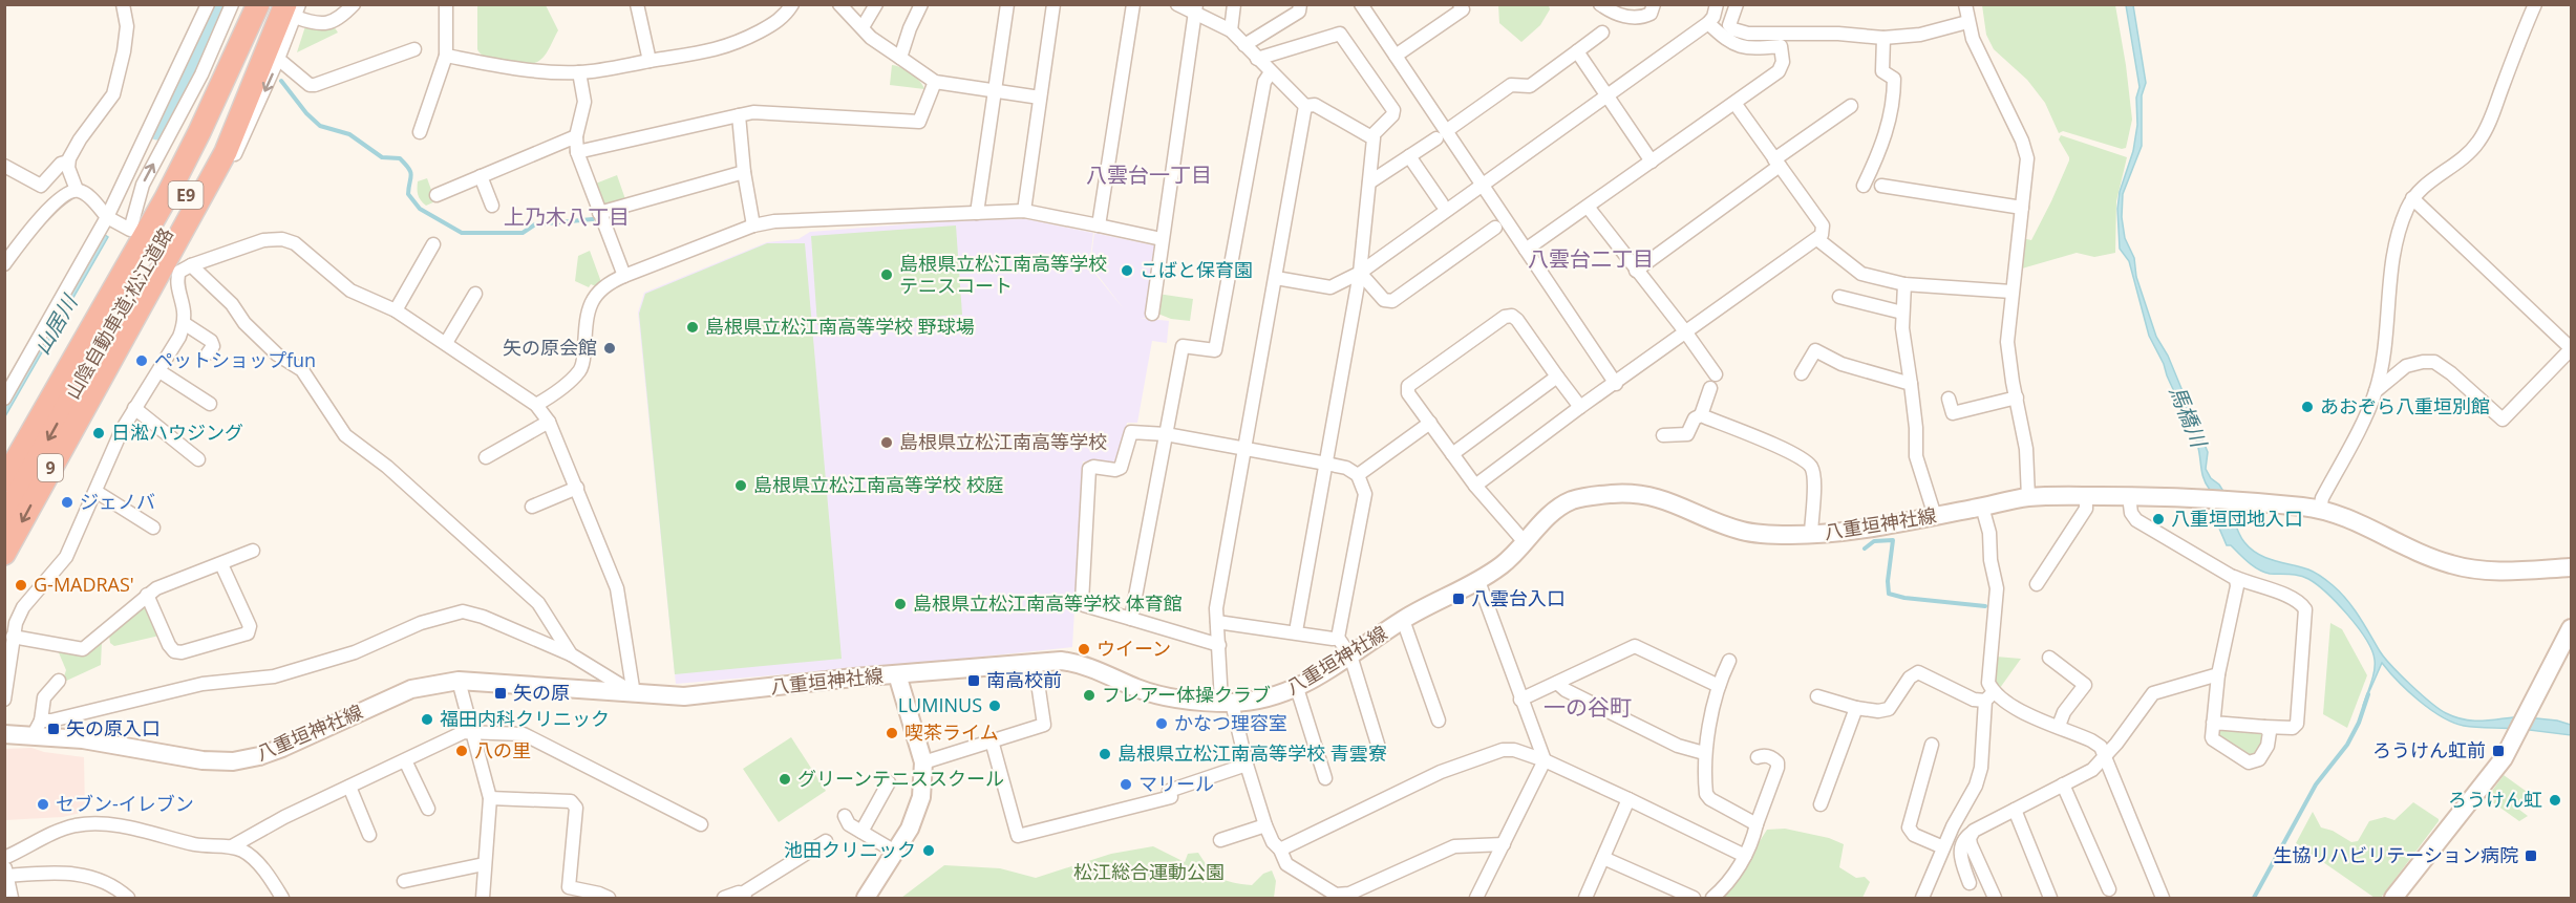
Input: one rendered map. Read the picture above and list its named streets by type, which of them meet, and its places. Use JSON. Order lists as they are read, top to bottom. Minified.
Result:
{"streets":{"highway":["E9","山陰自動車道;松江道路","9"],"main road":["八重垣神社線"]},"districts":["八雲台一丁目","上乃木八丁目","八雲台二丁目","一の谷町"],"water":["山居川","馬橋川"],"parks":["松江総合運動公園"],"places":{"other":["こばと保育園","島根県立松江南高等学校 テニスコート","島根県立松江南高等学校 野球場","矢の原会館","ペットショップfun","あおぞら八重垣別館","日淞ハウジング","島根県立松江南高等学校","島根県立松江南高等学校 校庭","ジェノバ","八重垣団地入口","G-MADRAS'","島根県立松江南高等学校 体育館","ウイーン","フレアー体操クラブ","LUMINUS","福田内科クリニック","かなつ理容室","喫茶ライム","八の里","島根県立松江南高等学校 青雲寮","グリーンテニススクール","マリール","ろうけん虹","セブン-イレブン","池田クリニック"],"transit":["八雲台入口","南高校前","矢の原","矢の原入口","ろうけん虹前","生協リハビリテーション病院"]}}
